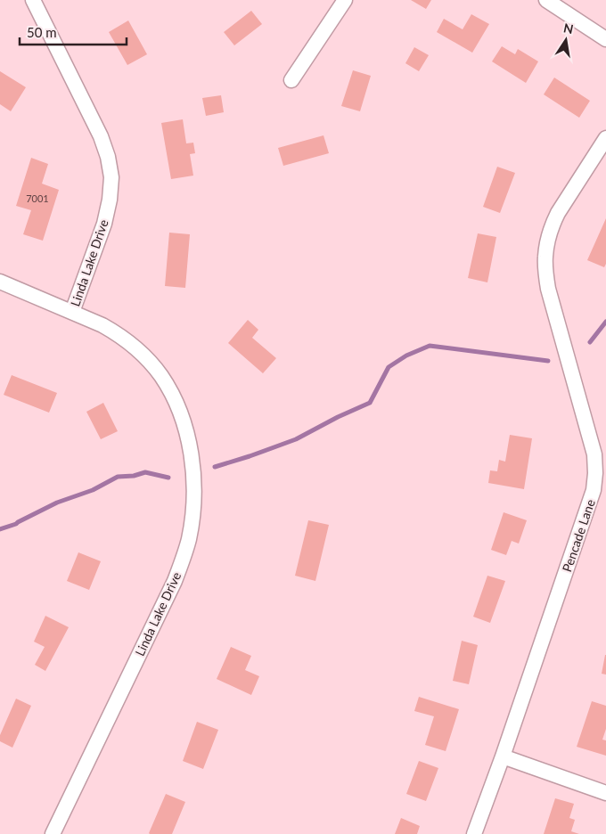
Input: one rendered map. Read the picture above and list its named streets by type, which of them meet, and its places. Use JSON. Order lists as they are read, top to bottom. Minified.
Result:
{"streets":{"street":["Linda Lake Drive","Pencade Lane"]},"house_numbers":["7001"],"scale_bar":"50 m","north":"top"}
